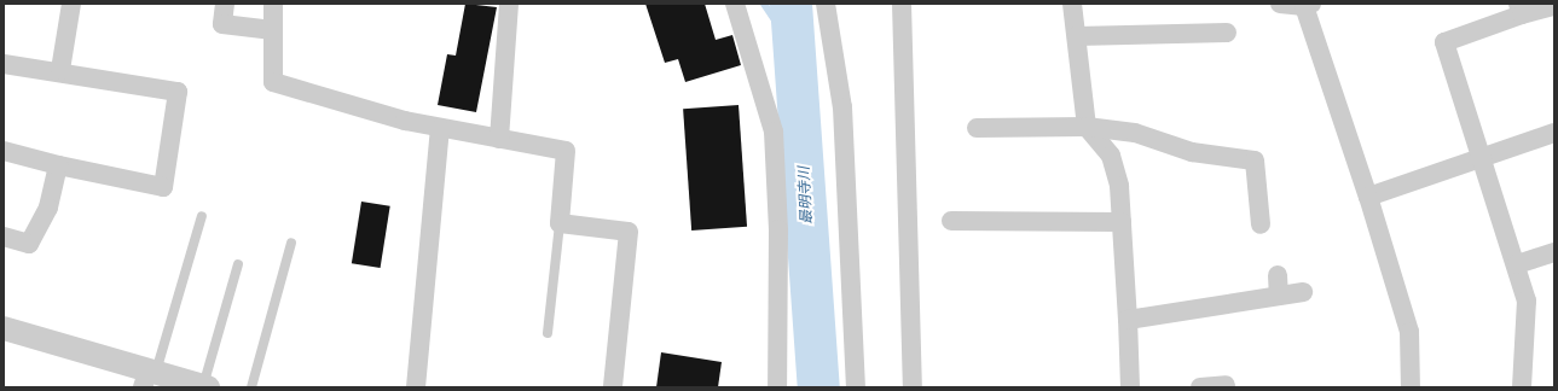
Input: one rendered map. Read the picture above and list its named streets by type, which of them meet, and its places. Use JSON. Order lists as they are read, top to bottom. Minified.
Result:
{"water":["最明寺川"]}
